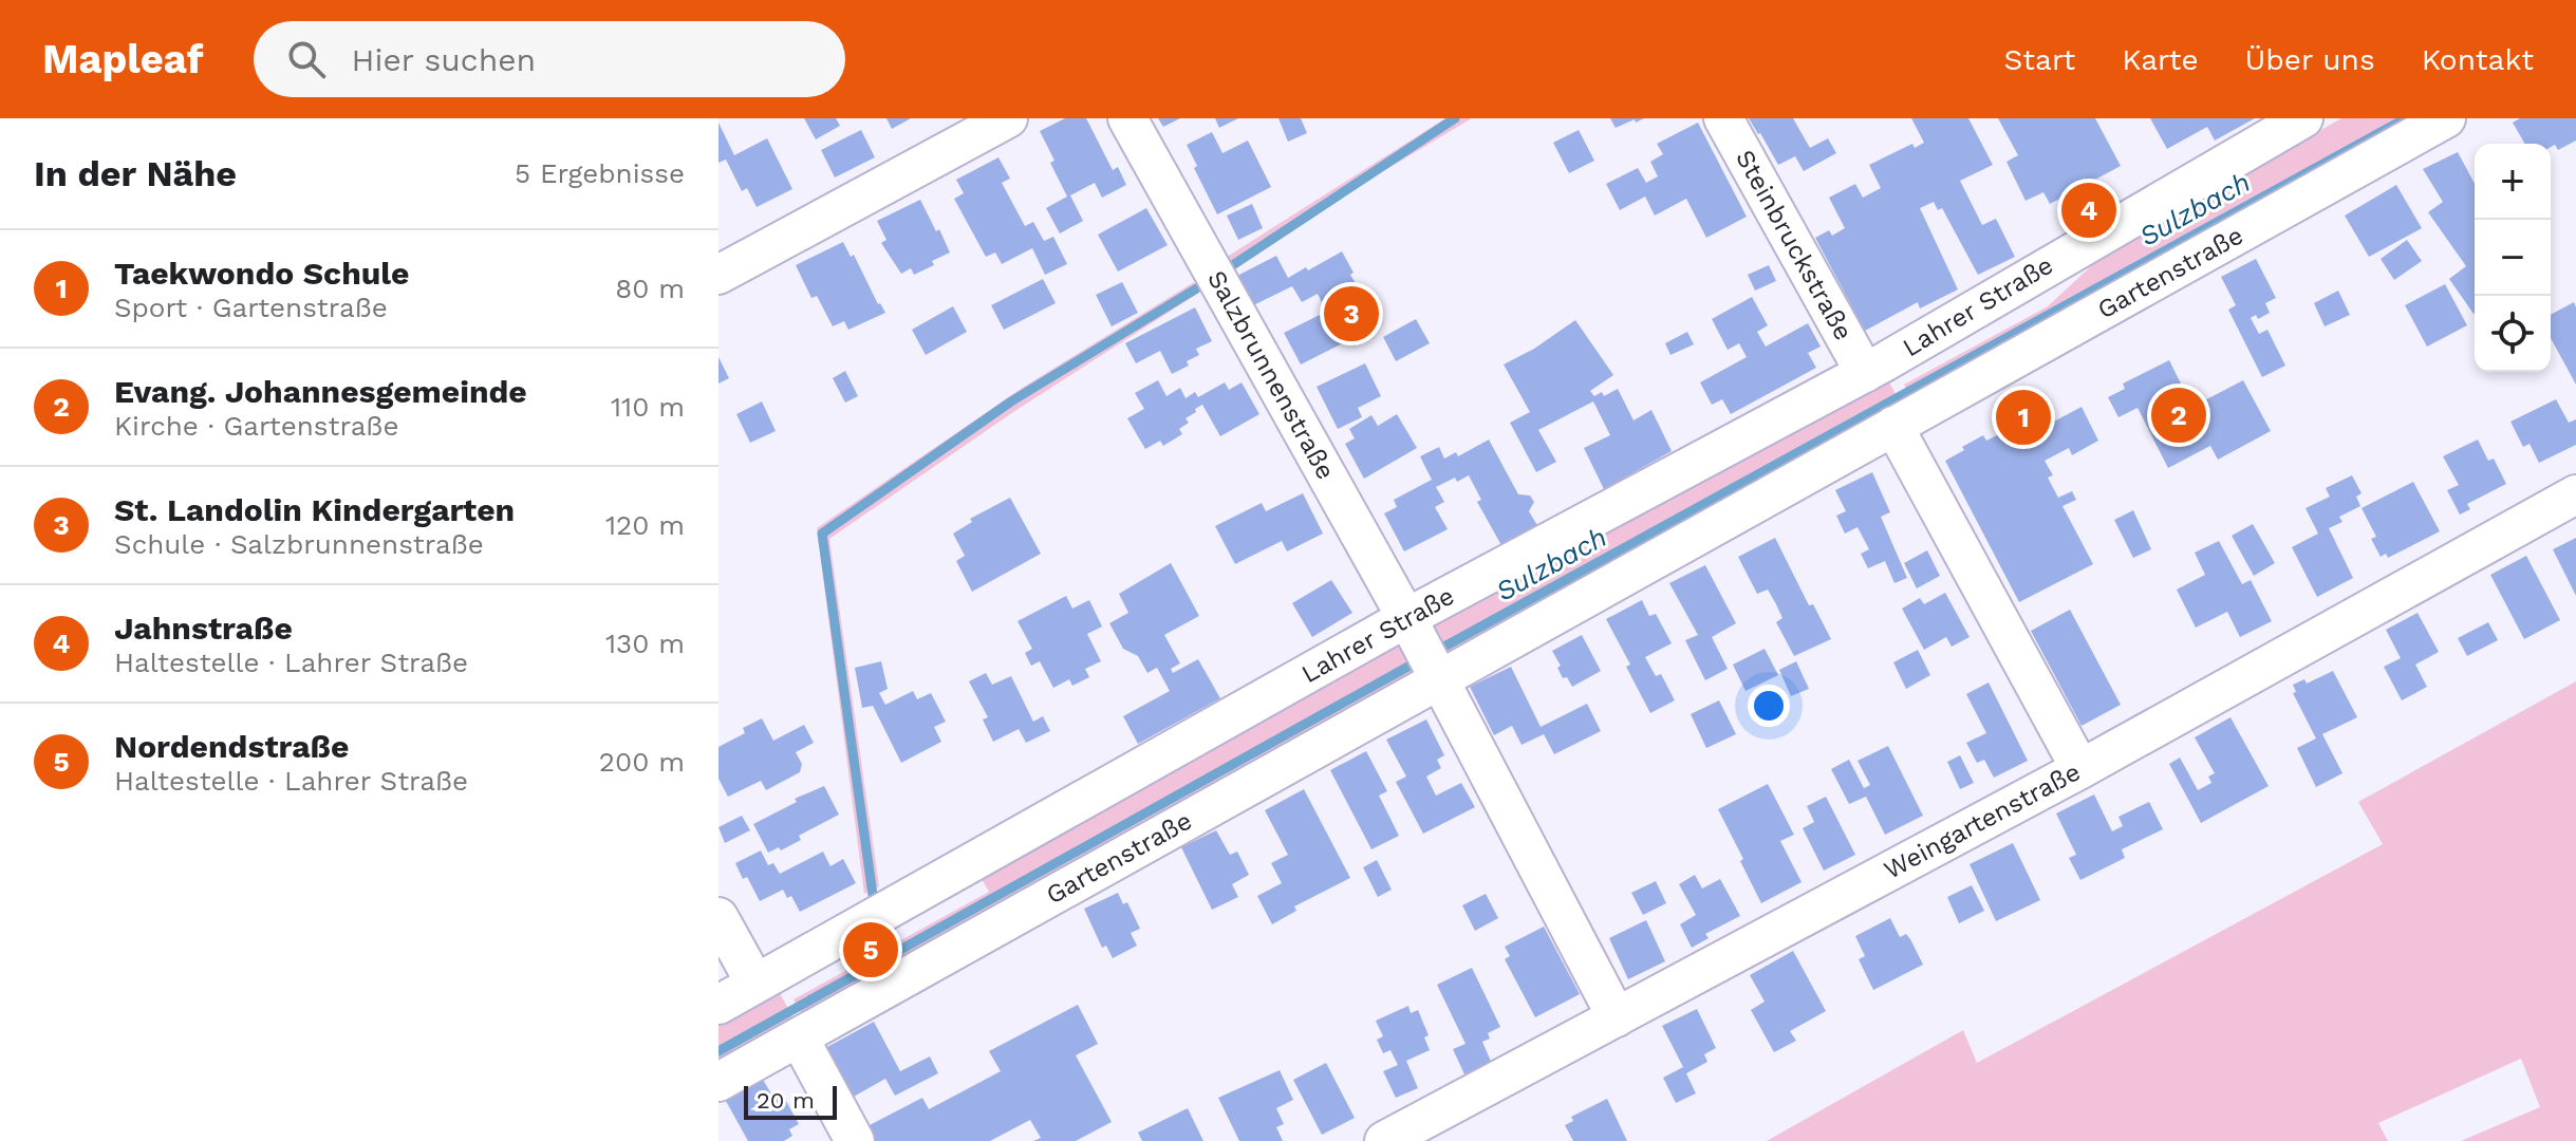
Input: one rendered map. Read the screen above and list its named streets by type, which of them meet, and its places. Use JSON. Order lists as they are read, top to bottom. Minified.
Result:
{"streets":{"street":["Steinbruckstraße","Gartenstraße","Lahrer Straße","Salzbrunnenstraße","Weingartenstraße"]},"crossings":[["Steinbruckstraße","Lahrer Straße"],["Lahrer Straße","Salzbrunnenstraße"]],"water":["Sulzbach"],"scale_bar":"20 m","page":{"header":"Mapleaf","search":"Hier suchen","nav":["Start","Karte","Über uns","Kontakt"],"heading":["In der Nähe","5 Ergebnisse"],"map_buttons":["+","−"],"pins":["4","3","2","1","5"],"list":[{"mark":"1","name":"Taekwondo Schule","note":"Sport · Gartenstraße","value":"80 m"},{"mark":"2","name":"Evang. Johannesgemeinde","note":"Kirche · Gartenstraße","value":"110 m"},{"mark":"3","name":"St. Landolin Kindergarten","note":"Schule · Salzbrunnenstraße","value":"120 m"},{"mark":"4","name":"Jahnstraße","note":"Haltestelle · Lahrer Straße","value":"130 m"},{"mark":"5","name":"Nordendstraße","note":"Haltestelle · Lahrer Straße","value":"200 m"}],"scale":"20 m"}}
